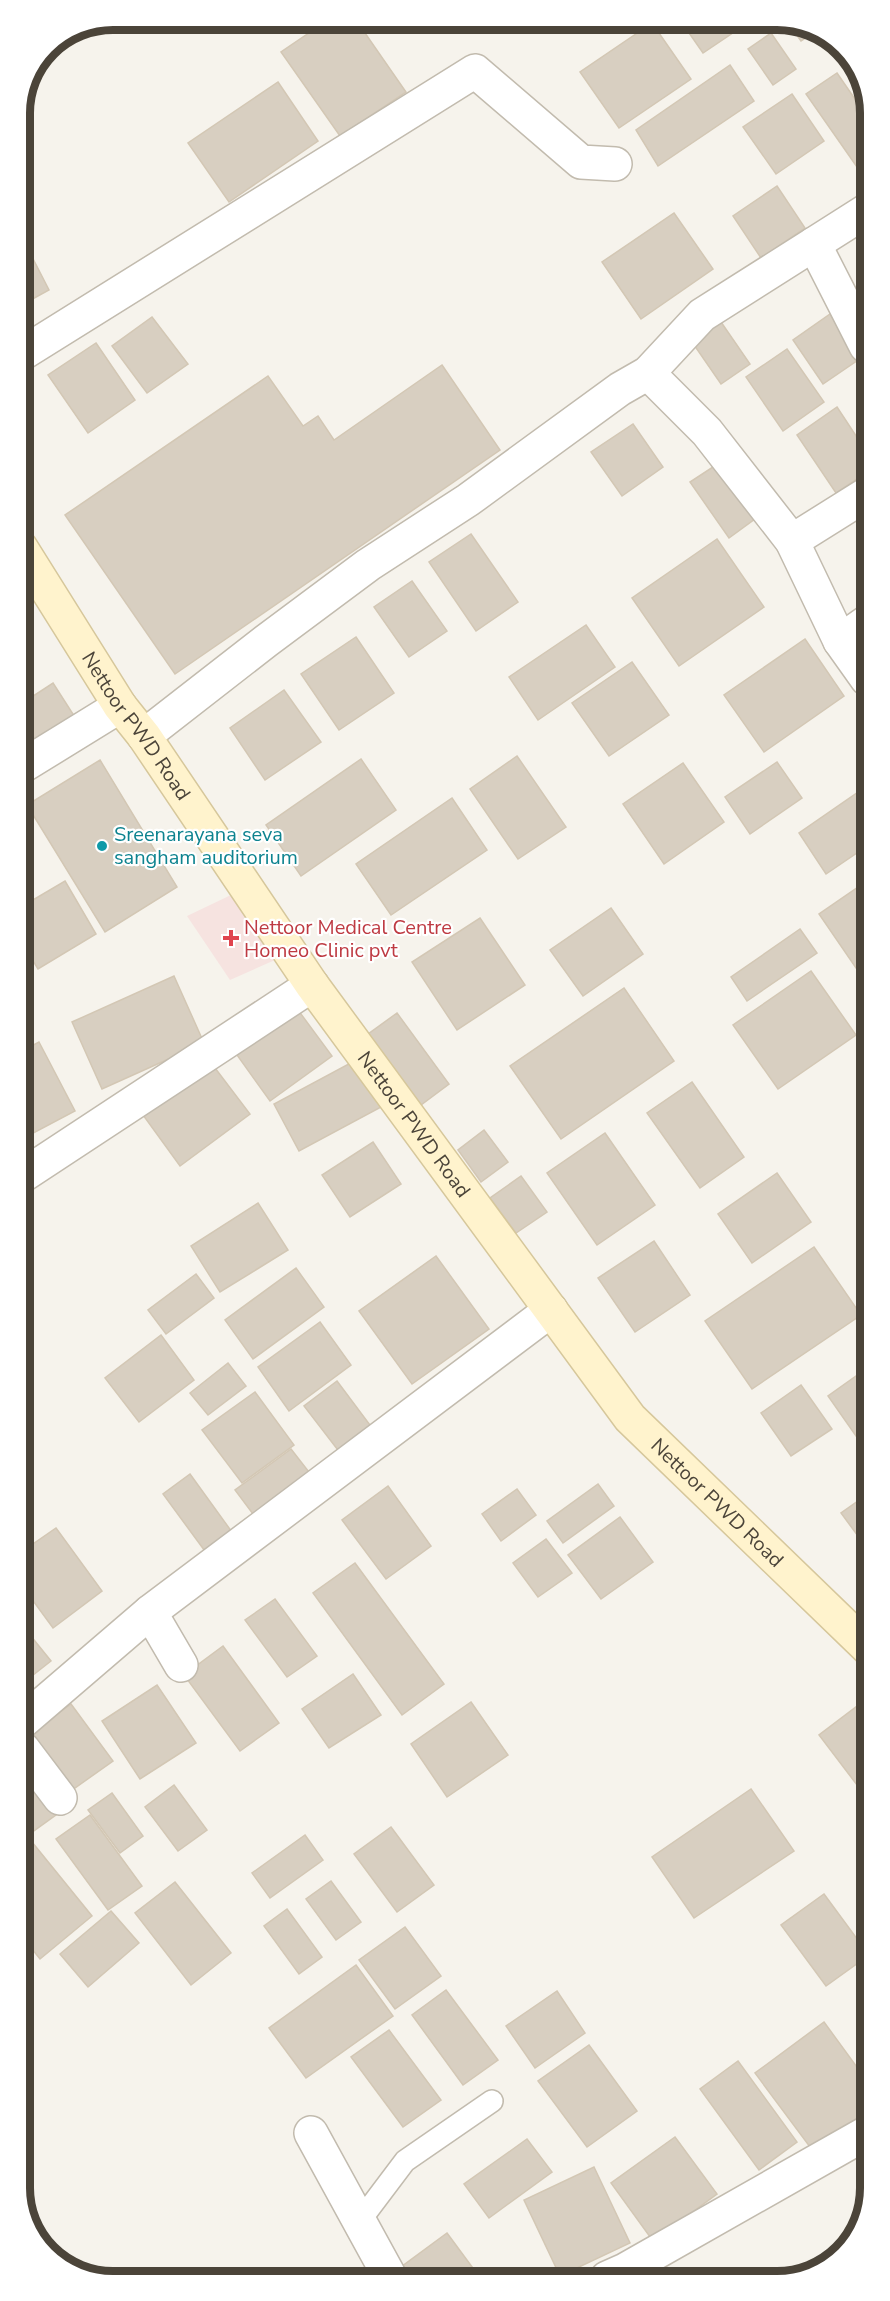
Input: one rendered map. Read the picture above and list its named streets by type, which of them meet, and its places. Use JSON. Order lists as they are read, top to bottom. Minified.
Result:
{"streets":{"street":["Nettoor PWD Road"]},"places":{"other":["Sreenarayana seva sangham auditorium"],"health":["Nettoor Medical Centre Homeo Clinic pvt"]}}
